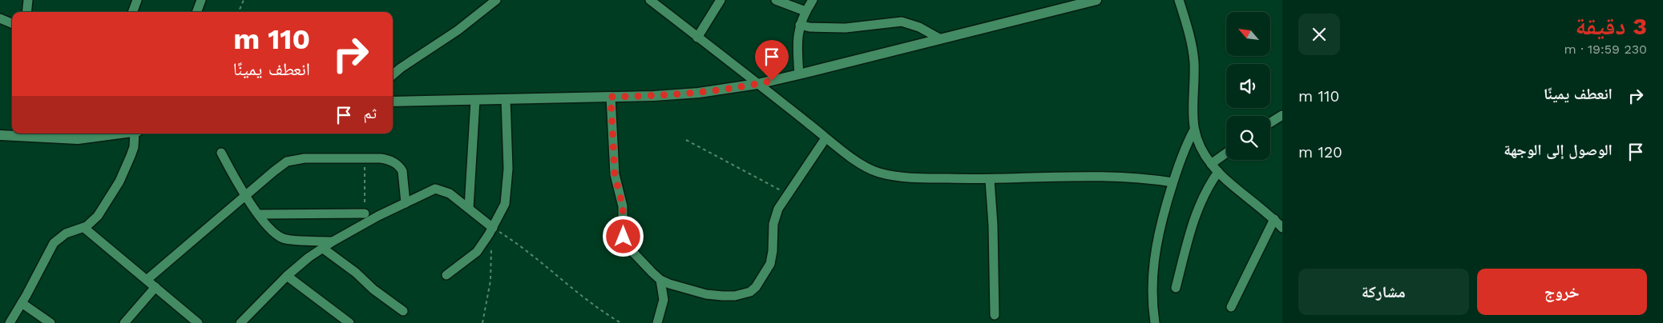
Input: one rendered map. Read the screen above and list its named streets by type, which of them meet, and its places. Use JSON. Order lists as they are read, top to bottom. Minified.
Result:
{"north":"top left","page":{"heading":["3 دقيقة","230 m · 19:59"],"turn":["110 m","انعطف يمينًا"],"list":[{"name":"انعطف يمينًا","value":"110 m"},{"name":"الوصول إلى الوجهة","value":"120 m"}],"then":"ثم","buttons":["خروج","مشاركة"]}}
